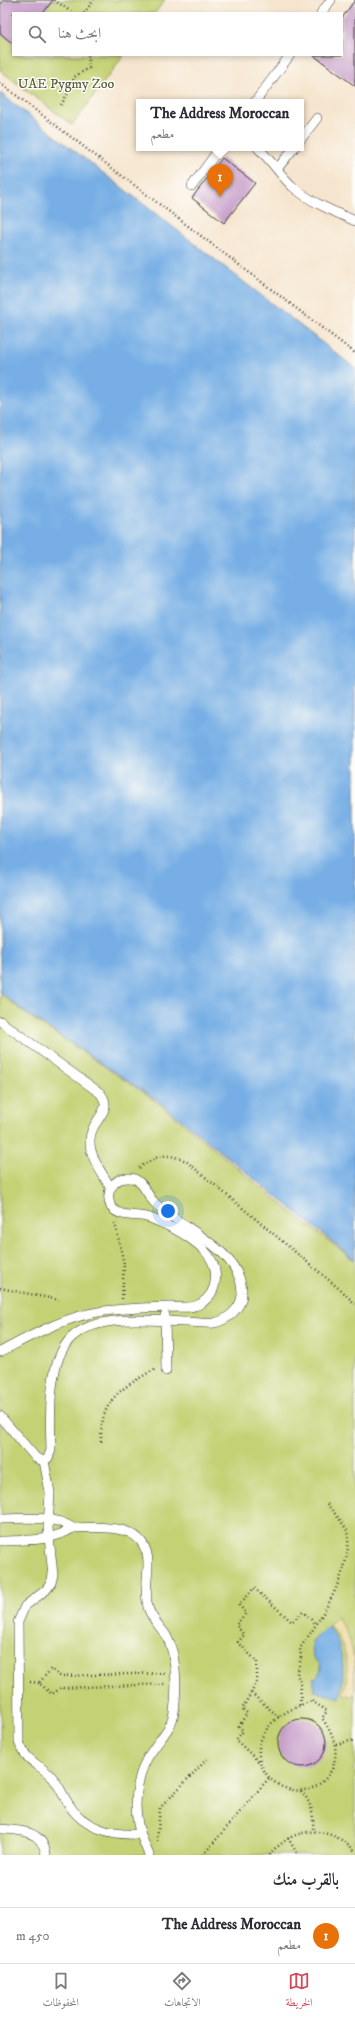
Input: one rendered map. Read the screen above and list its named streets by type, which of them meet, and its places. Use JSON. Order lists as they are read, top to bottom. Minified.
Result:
{"parks":["UAE Pygmy Zoo"],"page":{"search":"ابحث هنا","popup":["The Address Moroccan","مطعم"],"pins":"1","heading":"بالقرب منك","list":[{"mark":"1","name":"The Address Moroccan","note":"مطعم","value":"450 m"}],"nav":["الخريطة","الاتجاهات","المحفوظات"]}}
